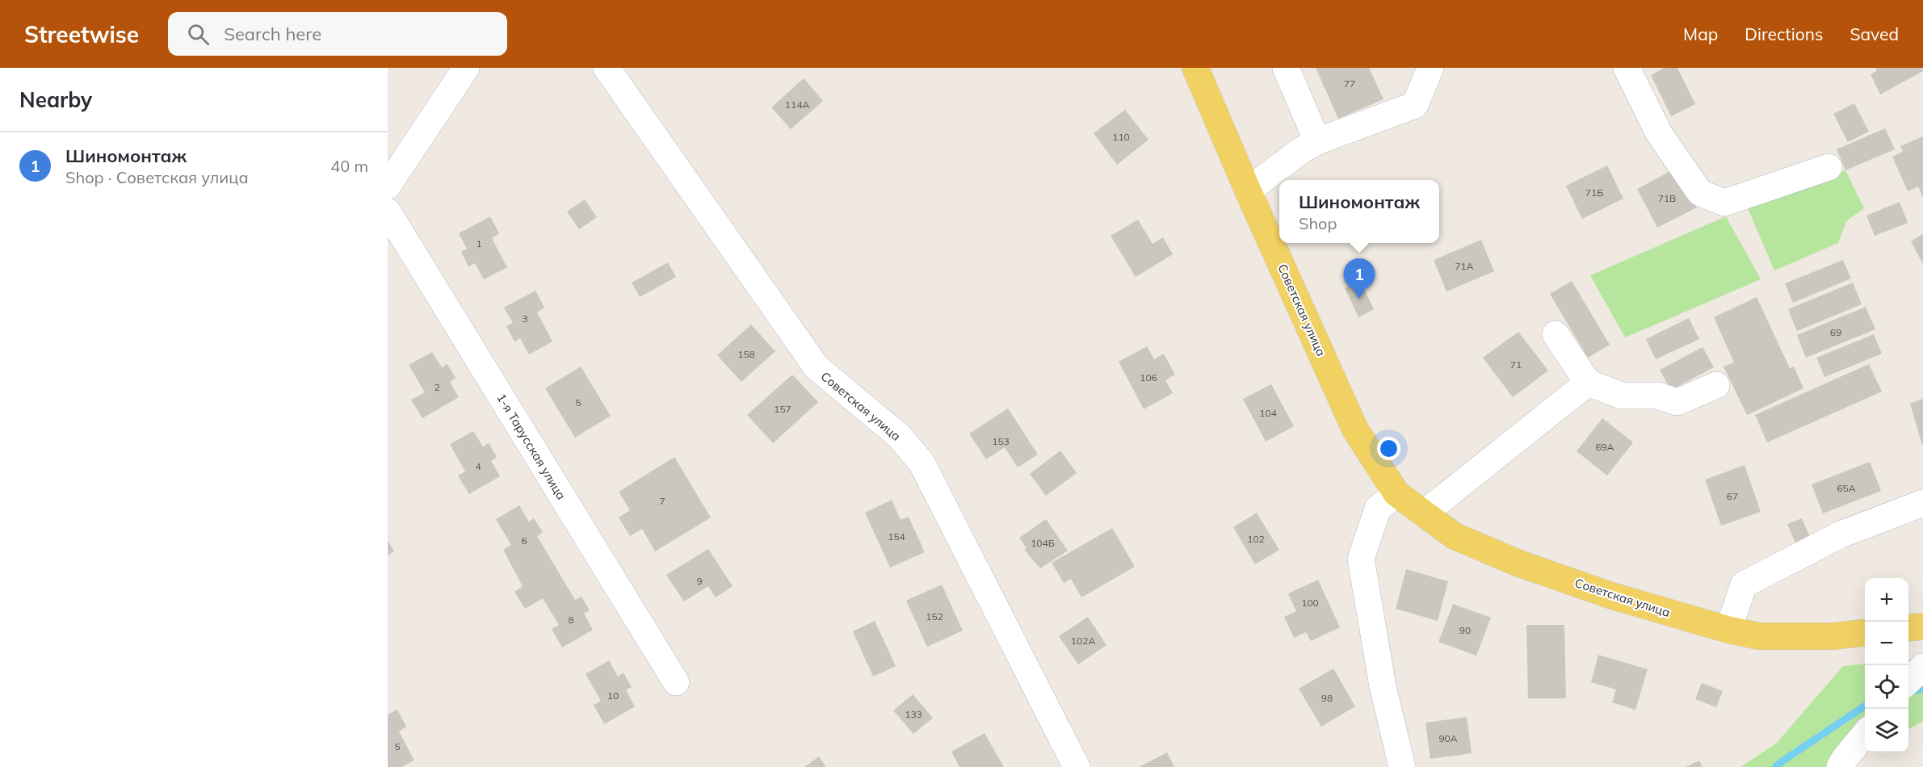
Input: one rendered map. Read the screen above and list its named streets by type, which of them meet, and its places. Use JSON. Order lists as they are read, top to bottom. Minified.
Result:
{"streets":{"main road":["Советская улица"],"street":["1-я Тарусская улица"]},"house_numbers":["77","114А","110","71Б","71В","1","71А","3","69","158","71","106","2","5","157","104","153","69А","4","65А","67","7","154","102","6","104Б","9","100","152","8","90","102А","10","98","133","90А","5"],"page":{"header":"Streetwise","search":"Search here","nav":["Map","Directions","Saved"],"heading":"Nearby","list":[{"mark":"1","name":"Шиномонтаж","note":"Shop · Советская улица","value":"40 m"}],"popup":["Шиномонтаж","Shop"],"pins":"1","map_buttons":["+","−"]}}
